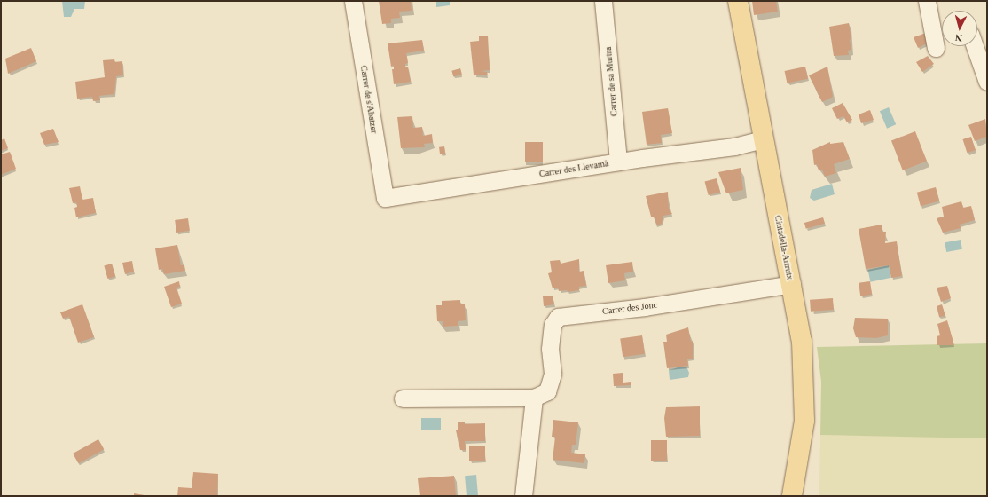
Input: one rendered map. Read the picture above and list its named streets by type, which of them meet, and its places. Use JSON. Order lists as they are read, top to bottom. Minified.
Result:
{"streets":{"main road":["Ciutadella-Artrutx"],"street":["Carrer de sa Murtra","Carrer de s'Abatzer","Carrer des Llevamà","Carrer des Jonc"]},"crossings":[["Carrer de sa Murtra","Carrer des Llevamà"],["Carrer de s'Abatzer","Carrer des Llevamà"],["Carrer des Llevamà","Ciutadella-Artrutx"],["Ciutadella-Artrutx","Carrer des Jonc"]],"north":"bottom"}
